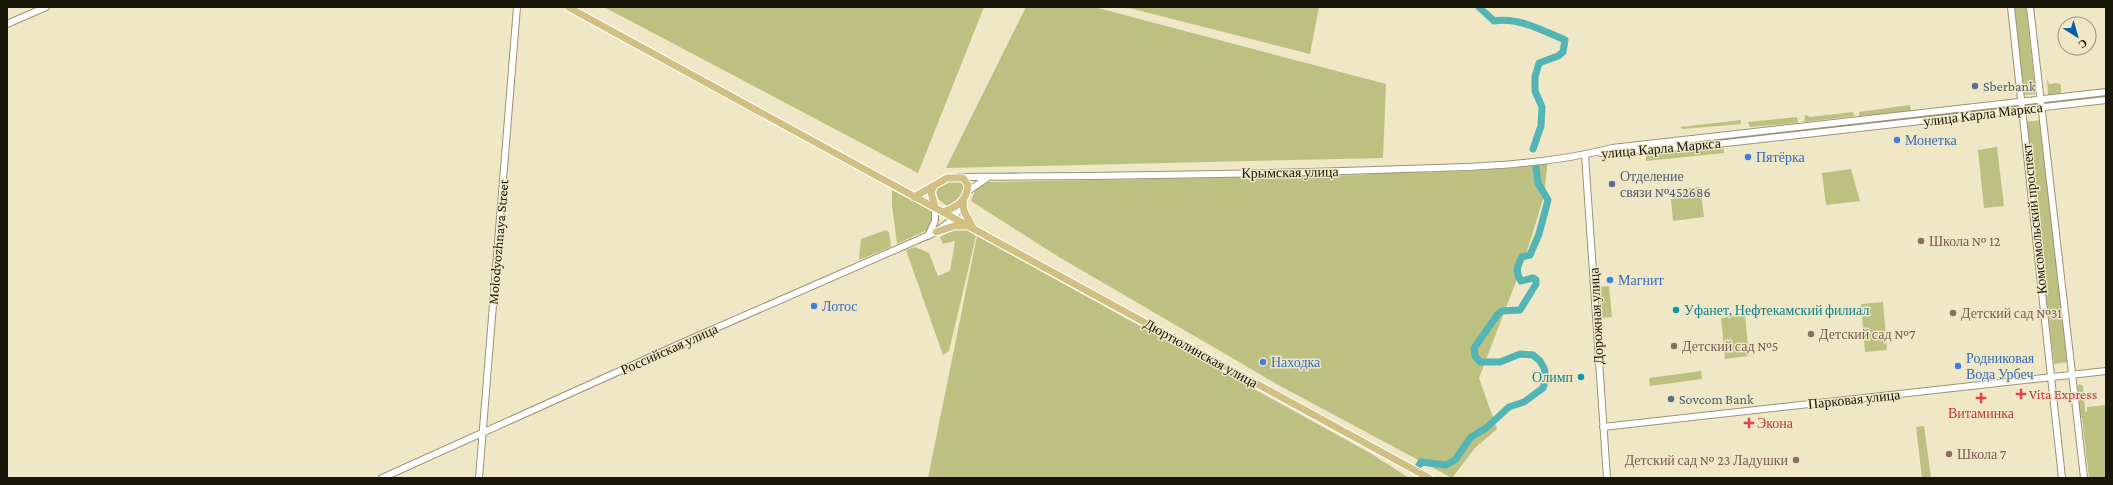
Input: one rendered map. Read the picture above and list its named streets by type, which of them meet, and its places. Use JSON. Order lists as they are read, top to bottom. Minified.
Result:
{"streets":{"main road":["улица Карла Маркса","Крымская улица","Комсомольский проспект","Molodyozhnaya Street","Дорожная улица","Российская улица","Дюртюлинская улица","Парковая улица"]},"crossings":[["улица Карла Маркса","Крымская улица"],["улица Карла Маркса","Комсомольский проспект"],["улица Карла Маркса","Дорожная улица"],["Крымская улица","Дорожная улица"],["Крымская улица","Дюртюлинская улица"],["Комсомольский проспект","Парковая улица"],["Molodyozhnaya Street","Российская улица"],["Дорожная улица","Парковая улица"],["Российская улица","Дюртюлинская улица"]],"places":{"other":["Sberbank","Монетка","Пятёрка","Отделение связи №452686","Школа № 12","Магнит","Лотос","Уфанет, Нефтекамский филиал","Детский сад №31","Детский сад №7","Детский сад №5","Находка","Родниковая Вода Урбеч","Олимп","Sovcom Bank","Школа 7","Детский сад № 23 Ладушки"],"health":["Vita Express","Витаминка","Экона"]},"north":"bottom right"}
